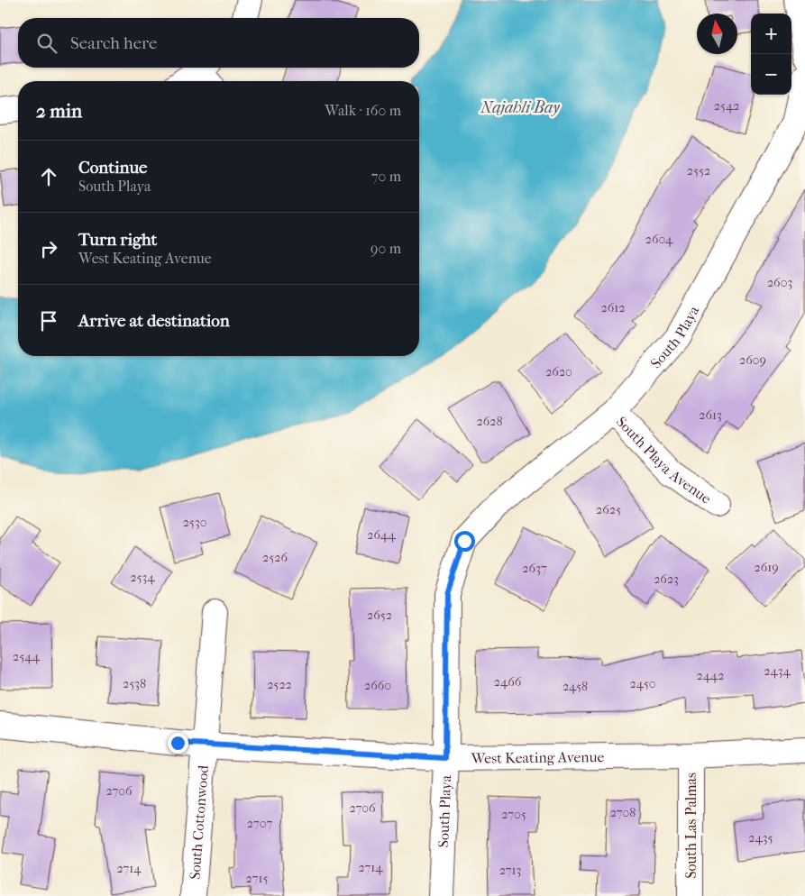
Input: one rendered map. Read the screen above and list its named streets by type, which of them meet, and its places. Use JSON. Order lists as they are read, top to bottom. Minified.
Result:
{"streets":{"street":["South Playa","South Playa Avenue","West Keating Avenue","South Cottonwood","South Las Palmas"]},"crossings":[["South Playa","South Playa Avenue"],["South Playa","West Keating Avenue"],["West Keating Avenue","South Cottonwood"],["West Keating Avenue","South Las Palmas"]],"water":["Najahli Bay"],"house_numbers":["2542","2552","2604","2603","2612","2609","2620","2613","2628","2625","2530","2644","2526","2619","2637","2534","2623","2652","2544","2434","2442","2466","2538","2450","2522","2660","2458","2706","2706","2708","2705","2707","2435","2714","2714","2713","2715"],"north":"top","page":{"map_buttons":["+","−"],"search":"Search here","heading":["2 min","Walk · 160 m"],"list":[["Continue","South Playa","70 m"],["Turn right","West Keating Avenue","90 m"],"Arrive at destination"]}}
